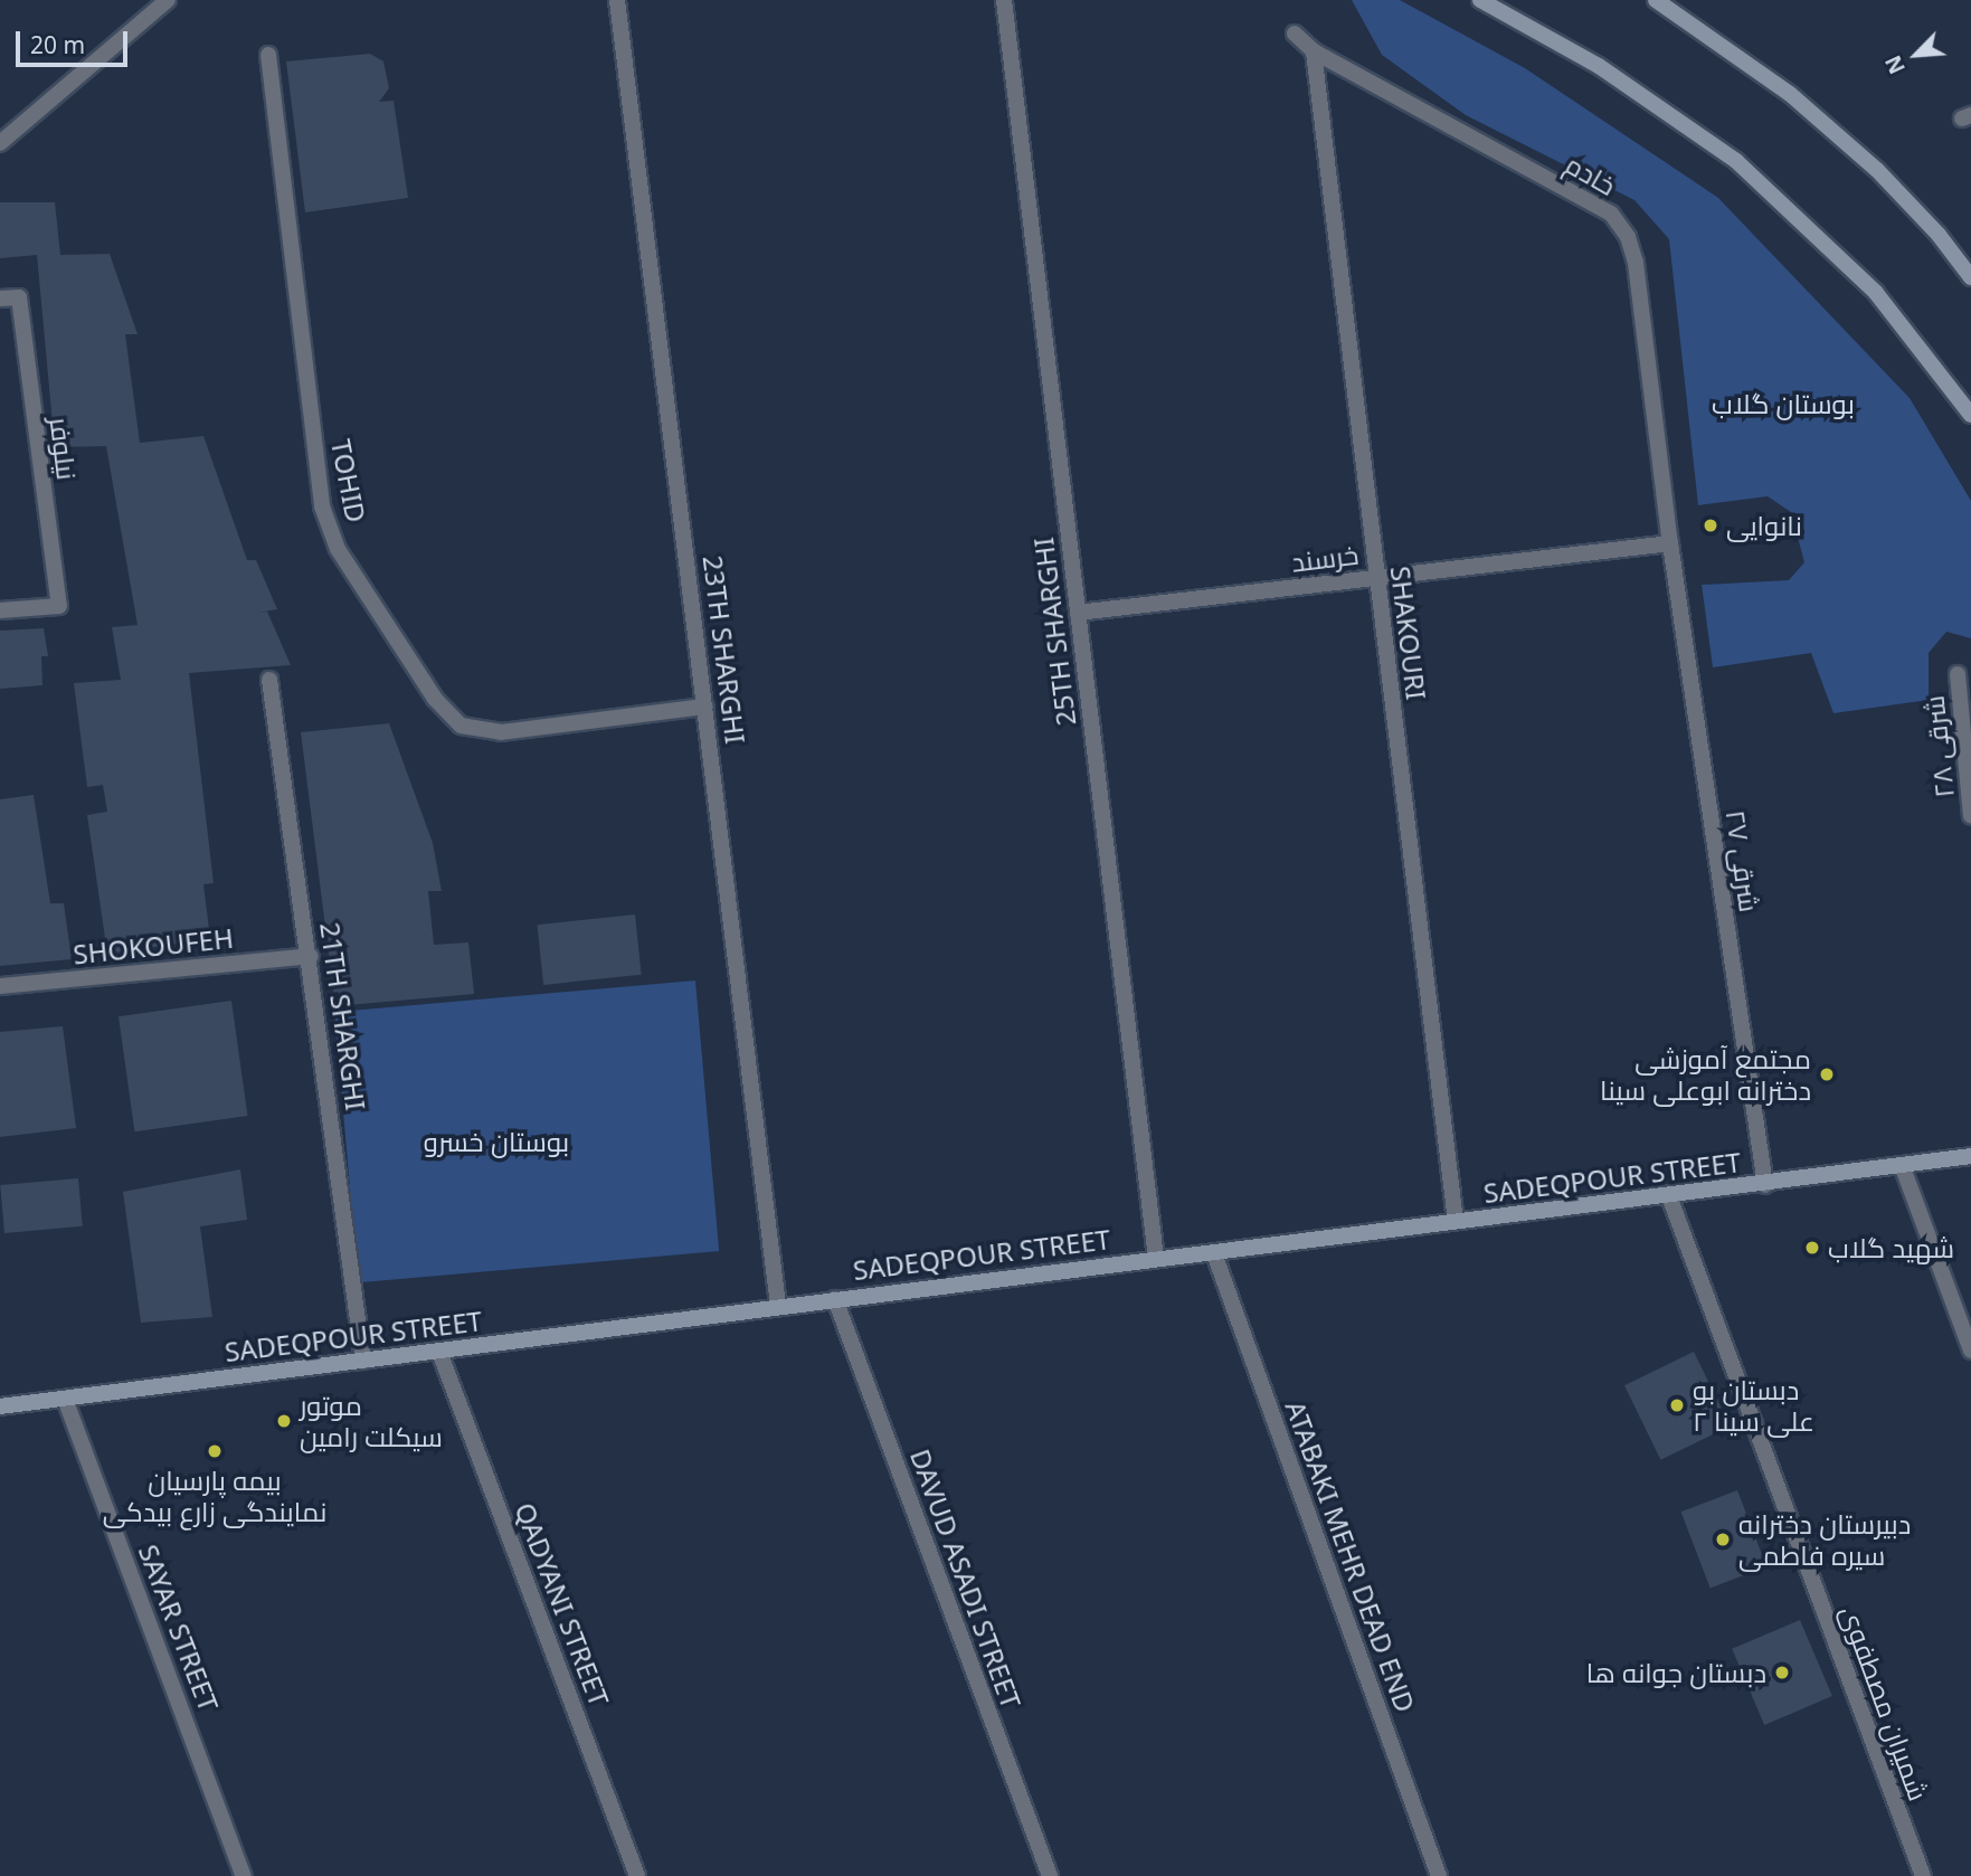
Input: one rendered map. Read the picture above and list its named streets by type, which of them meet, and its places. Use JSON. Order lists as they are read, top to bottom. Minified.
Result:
{"streets":{"main road":["SADEQPOUR STREET"],"street":["خادم","نیلوفر","TOHID","خرسند","25TH SHARGHI","SHAKOURI","23TH SHARGHI","۲۸ شرقی","۲۷ شرقی","SHOKOUFEH","21TH SHARGHI","ATABAKI MEHR DEAD END","DAVUD ASADI STREET","QADYANI STREET","SAYAR STREET","شمیران مصطفوی"]},"crossings":[["خادم","خرسند"],["خادم","SHAKOURI"],["خادم","۲۷ شرقی"],["TOHID","23TH SHARGHI"],["خرسند","25TH SHARGHI"],["خرسند","SHAKOURI"],["خرسند","۲۷ شرقی"],["25TH SHARGHI","SADEQPOUR STREET"],["SHAKOURI","SADEQPOUR STREET"],["23TH SHARGHI","SADEQPOUR STREET"],["۲۷ شرقی","SADEQPOUR STREET"],["SHOKOUFEH","21TH SHARGHI"],["21TH SHARGHI","SADEQPOUR STREET"],["SADEQPOUR STREET","ATABAKI MEHR DEAD END"],["SADEQPOUR STREET","DAVUD ASADI STREET"],["SADEQPOUR STREET","QADYANI STREET"],["SADEQPOUR STREET","SAYAR STREET"],["SADEQPOUR STREET","شمیران مصطفوی"]],"parks":["بوستان گلاب","بوستان خسرو"],"places":["نانوایی","مجتمع آموزشی دخترانه ابوعلی سینا","شهید گلاب","دبستان بو علی سینا ۲","موتور سیکلت رامین","بیمه پارسیان نمایندگی زارع بیدکی","دبیرستان دخترانه سیره فاطمی","دبستان جوانه ها"],"scale_bar":"20 m","north":"bottom left"}
